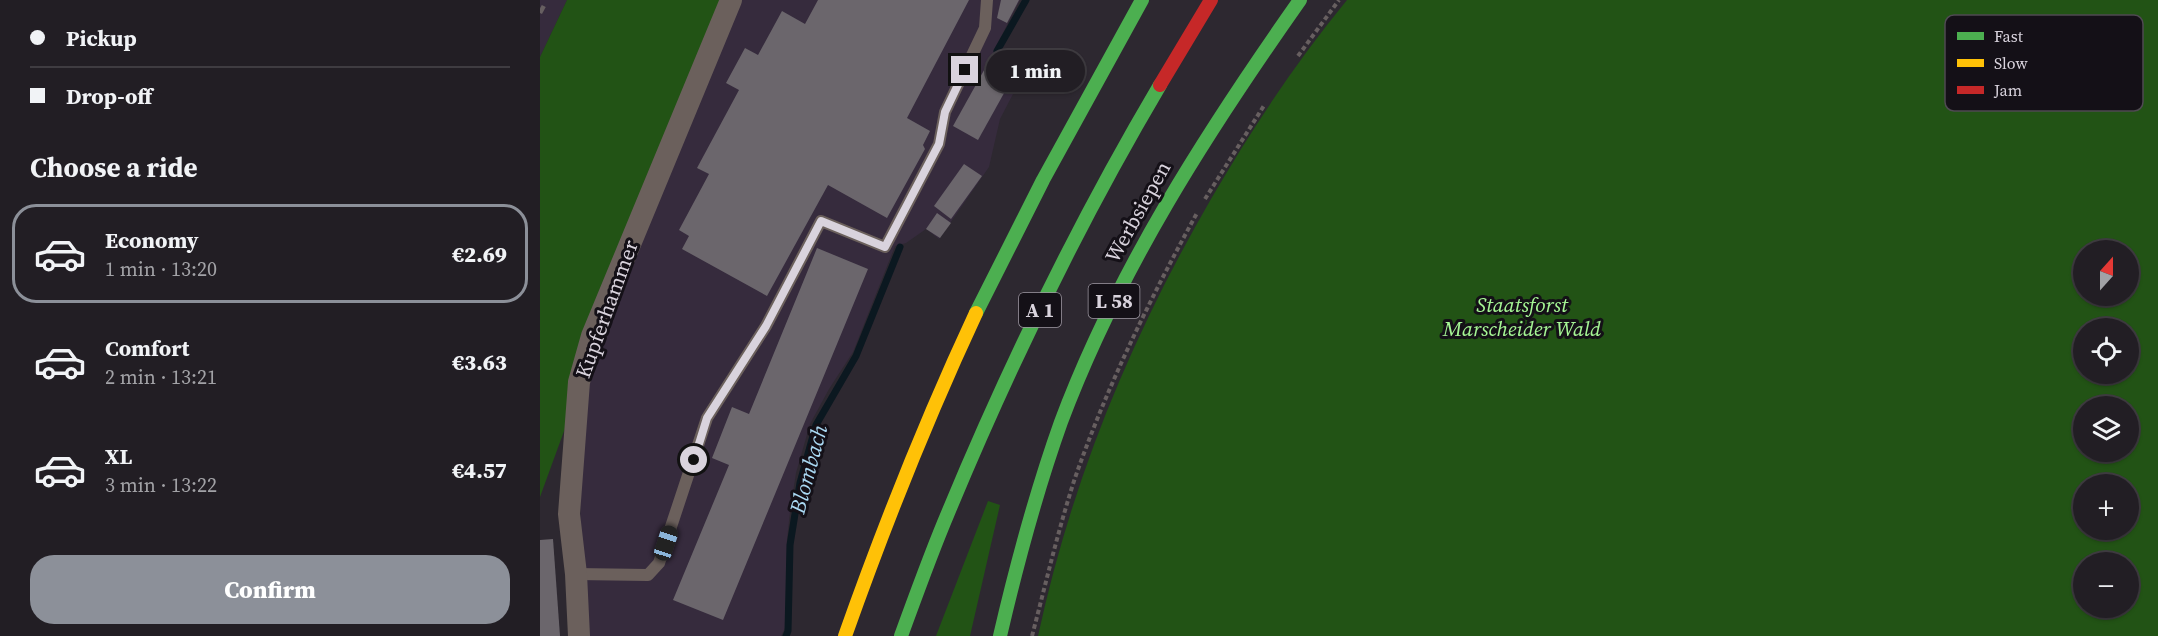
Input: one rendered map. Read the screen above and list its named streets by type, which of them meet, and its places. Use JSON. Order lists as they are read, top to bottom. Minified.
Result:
{"streets":{"main road":["Werbsiepen","L 58","A 1"],"street":["Kupferhammer"]},"water":["Blombach"],"parks":["Staatsforst Marscheider Wald"],"legend":["Fast","Slow","Jam"],"north":"top","page":{"banner":["Pickup","Drop-off"],"bubble":"1 min","heading":"Choose a ride","list":[{"name":"Economy","note":"1 min · 13:20","value":"€2.69"},{"name":"Comfort","note":"2 min · 13:21","value":"€3.63"},{"name":"XL","note":"3 min · 13:22","value":"€4.57"}],"map_buttons":["+","−"],"buttons":"Confirm"}}
